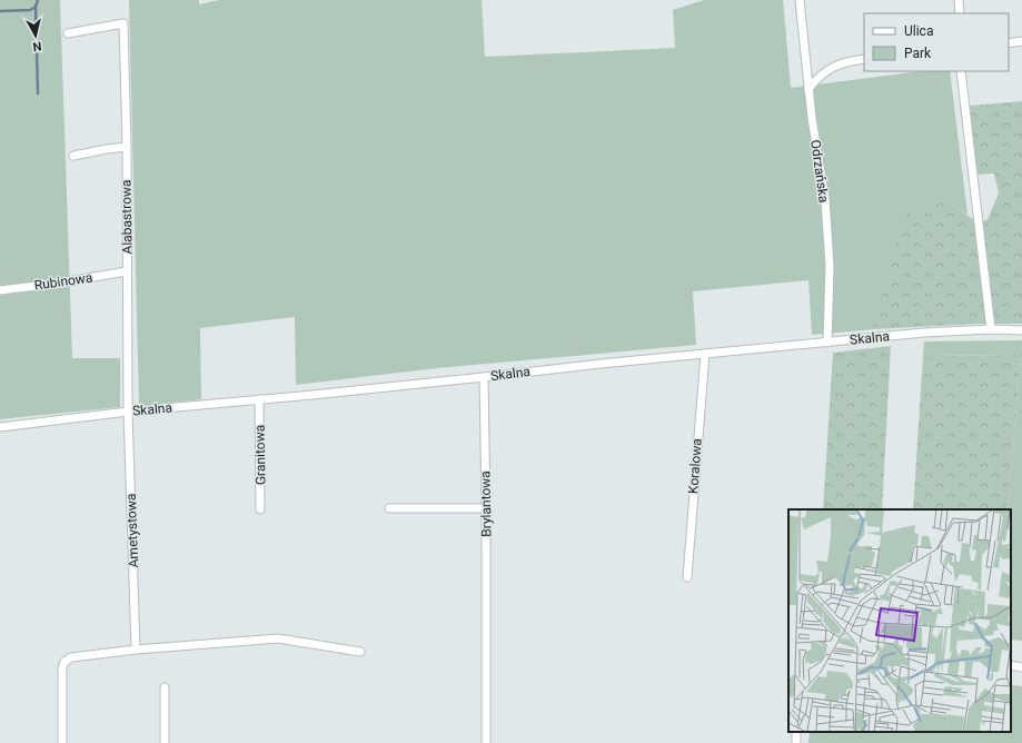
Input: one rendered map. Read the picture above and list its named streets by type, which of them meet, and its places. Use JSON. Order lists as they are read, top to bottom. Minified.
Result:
{"streets":{"street":["Odrzańska","Alabastrowa","Rubinowa","Skalna","Granitowa","Koralowa","Brylantowa","Ametystowa"]},"crossings":[["Odrzańska","Skalna"],["Alabastrowa","Rubinowa"],["Alabastrowa","Skalna"],["Alabastrowa","Ametystowa"],["Skalna","Granitowa"],["Skalna","Koralowa"],["Skalna","Brylantowa"],["Skalna","Ametystowa"]],"legend":["Ulica","Park"],"north":"bottom"}
